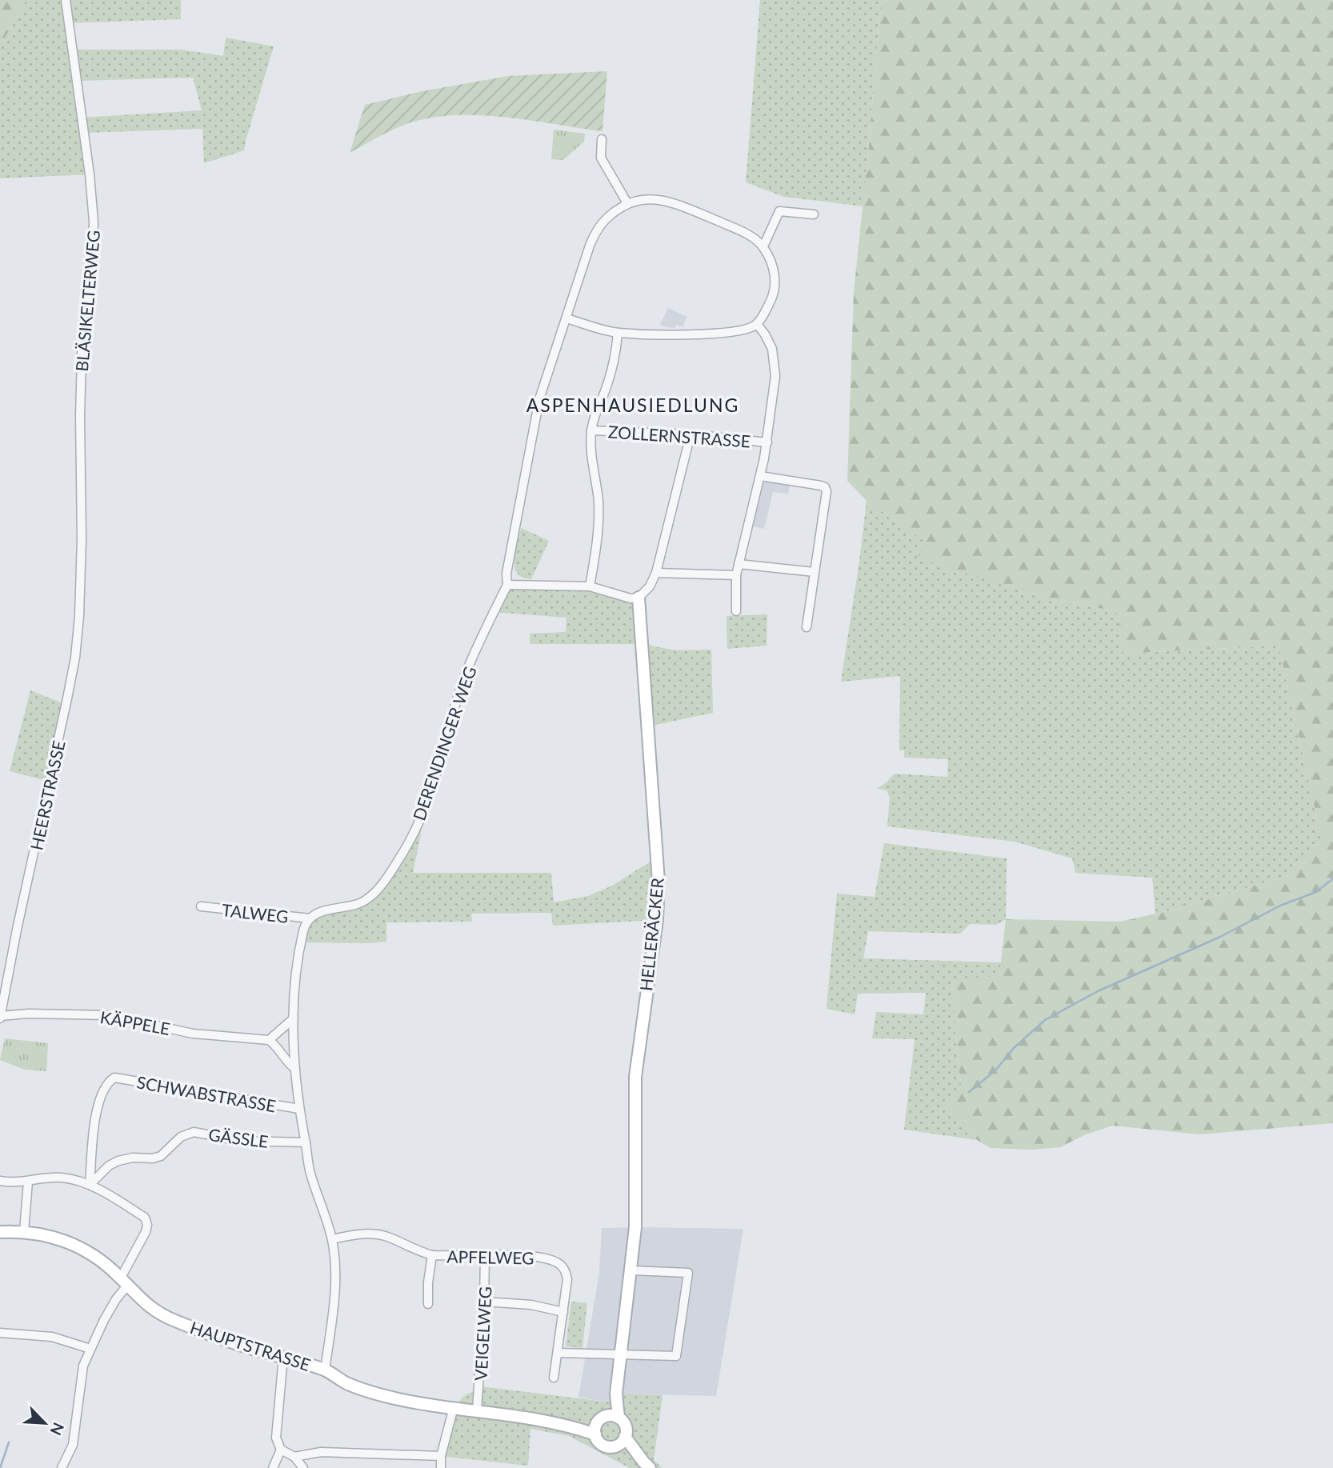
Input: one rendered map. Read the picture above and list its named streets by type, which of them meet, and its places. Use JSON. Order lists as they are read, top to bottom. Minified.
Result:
{"streets":{"street":["BLÄSIKELTERWEG","ZOLLERNSTRASSE","DERENDINGER WEG","HEERSTRASSE","TALWEG","HELLERÄCKER","KÄPPELE","SCHWABSTRASSE","GÄSSLE","APFELWEG","VEIGELWEG","HAUPTSTRASSE"]},"crossings":[["BLÄSIKELTERWEG","HEERSTRASSE"],["DERENDINGER WEG","TALWEG"],["HEERSTRASSE","KÄPPELE"],["HELLERÄCKER","HAUPTSTRASSE"],["SCHWABSTRASSE","GÄSSLE"],["APFELWEG","VEIGELWEG"],["VEIGELWEG","HAUPTSTRASSE"]],"districts":["ASPENHAUSIEDLUNG"],"north":"bottom right"}
